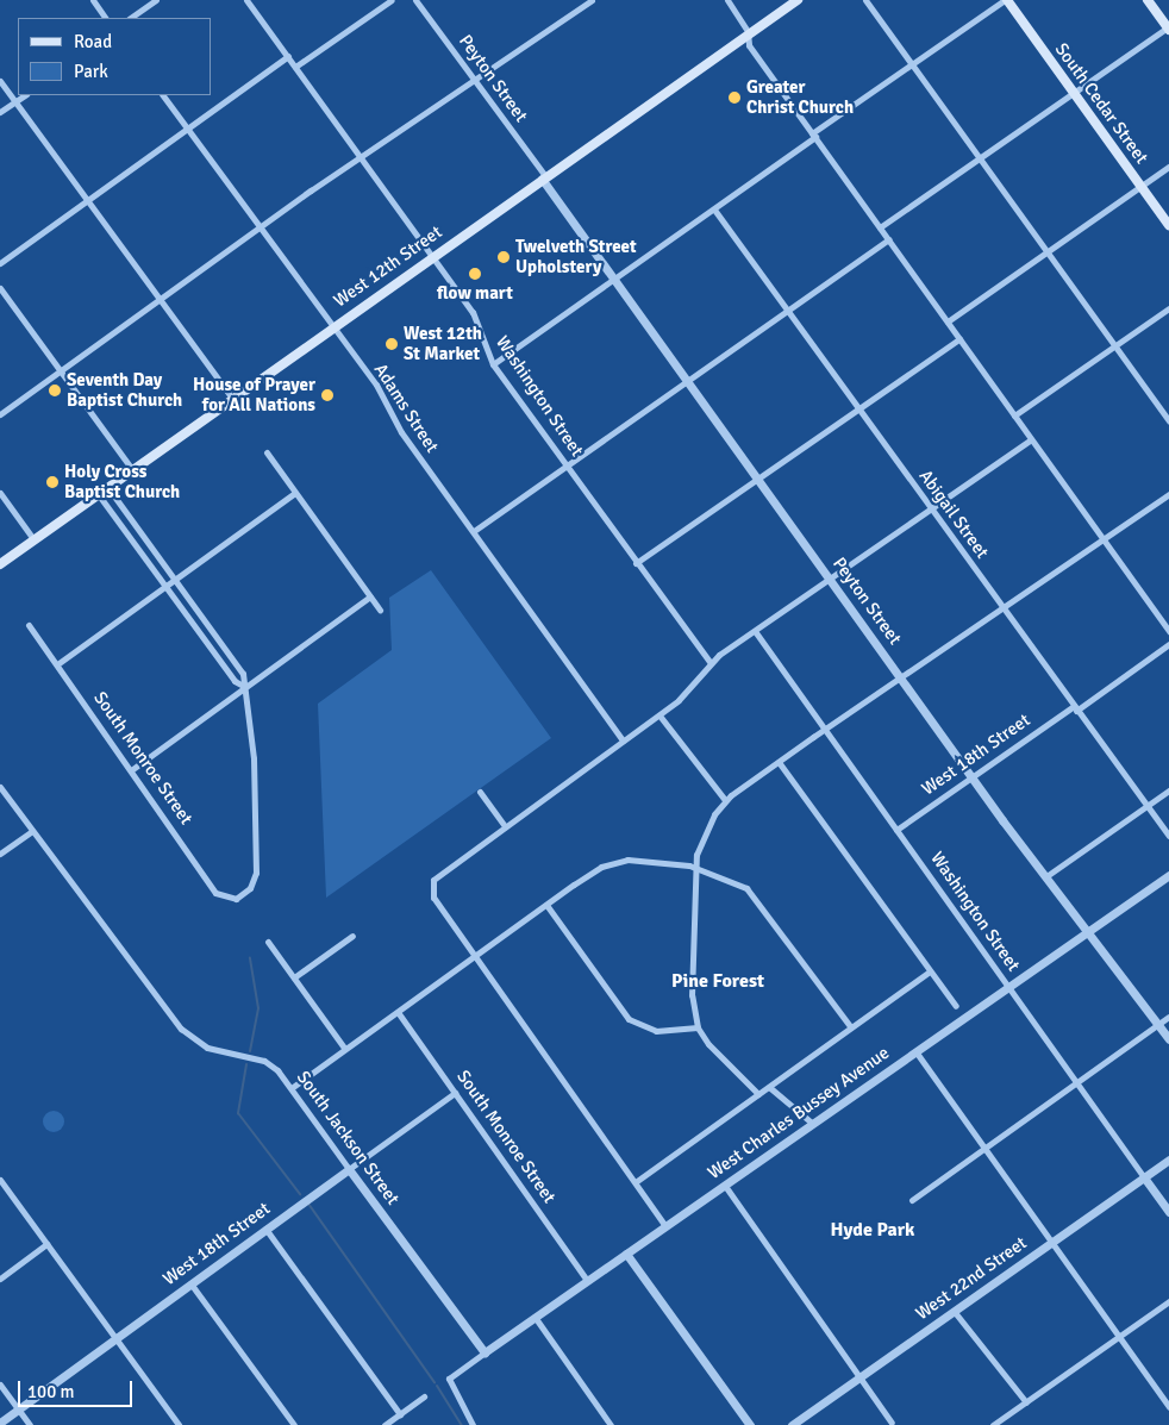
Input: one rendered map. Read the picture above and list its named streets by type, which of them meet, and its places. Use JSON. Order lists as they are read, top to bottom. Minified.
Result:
{"streets":{"main road":["South Cedar Street","West 12th Street"],"street":["Peyton Street","Washington Street","Adams Street","Abigail Street","West 18th Street","South Monroe Street","West Charles Bussey Avenue","South Jackson Street","West 22nd Street"]},"crossings":[["Peyton Street","West 12th Street"],["Peyton Street","West 18th Street"],["Peyton Street","West Charles Bussey Avenue"],["West 12th Street","Washington Street"],["West 12th Street","Adams Street"],["Washington Street","West 18th Street"],["Washington Street","West Charles Bussey Avenue"],["Washington Street","West 22nd Street"],["Abigail Street","West 18th Street"],["West 18th Street","South Monroe Street"],["West 18th Street","South Jackson Street"],["South Monroe Street","West Charles Bussey Avenue"],["West Charles Bussey Avenue","South Jackson Street"]],"districts":["Pine Forest","Hyde Park"],"places":["Greater Christ Church","Twelveth Street Upholstery","flow mart","West 12th St Market","Seventh Day Baptist Church","House of Prayer for All Nations","Holy Cross Baptist Church"],"legend":["Road","Park"],"scale_bar":"100 m"}
